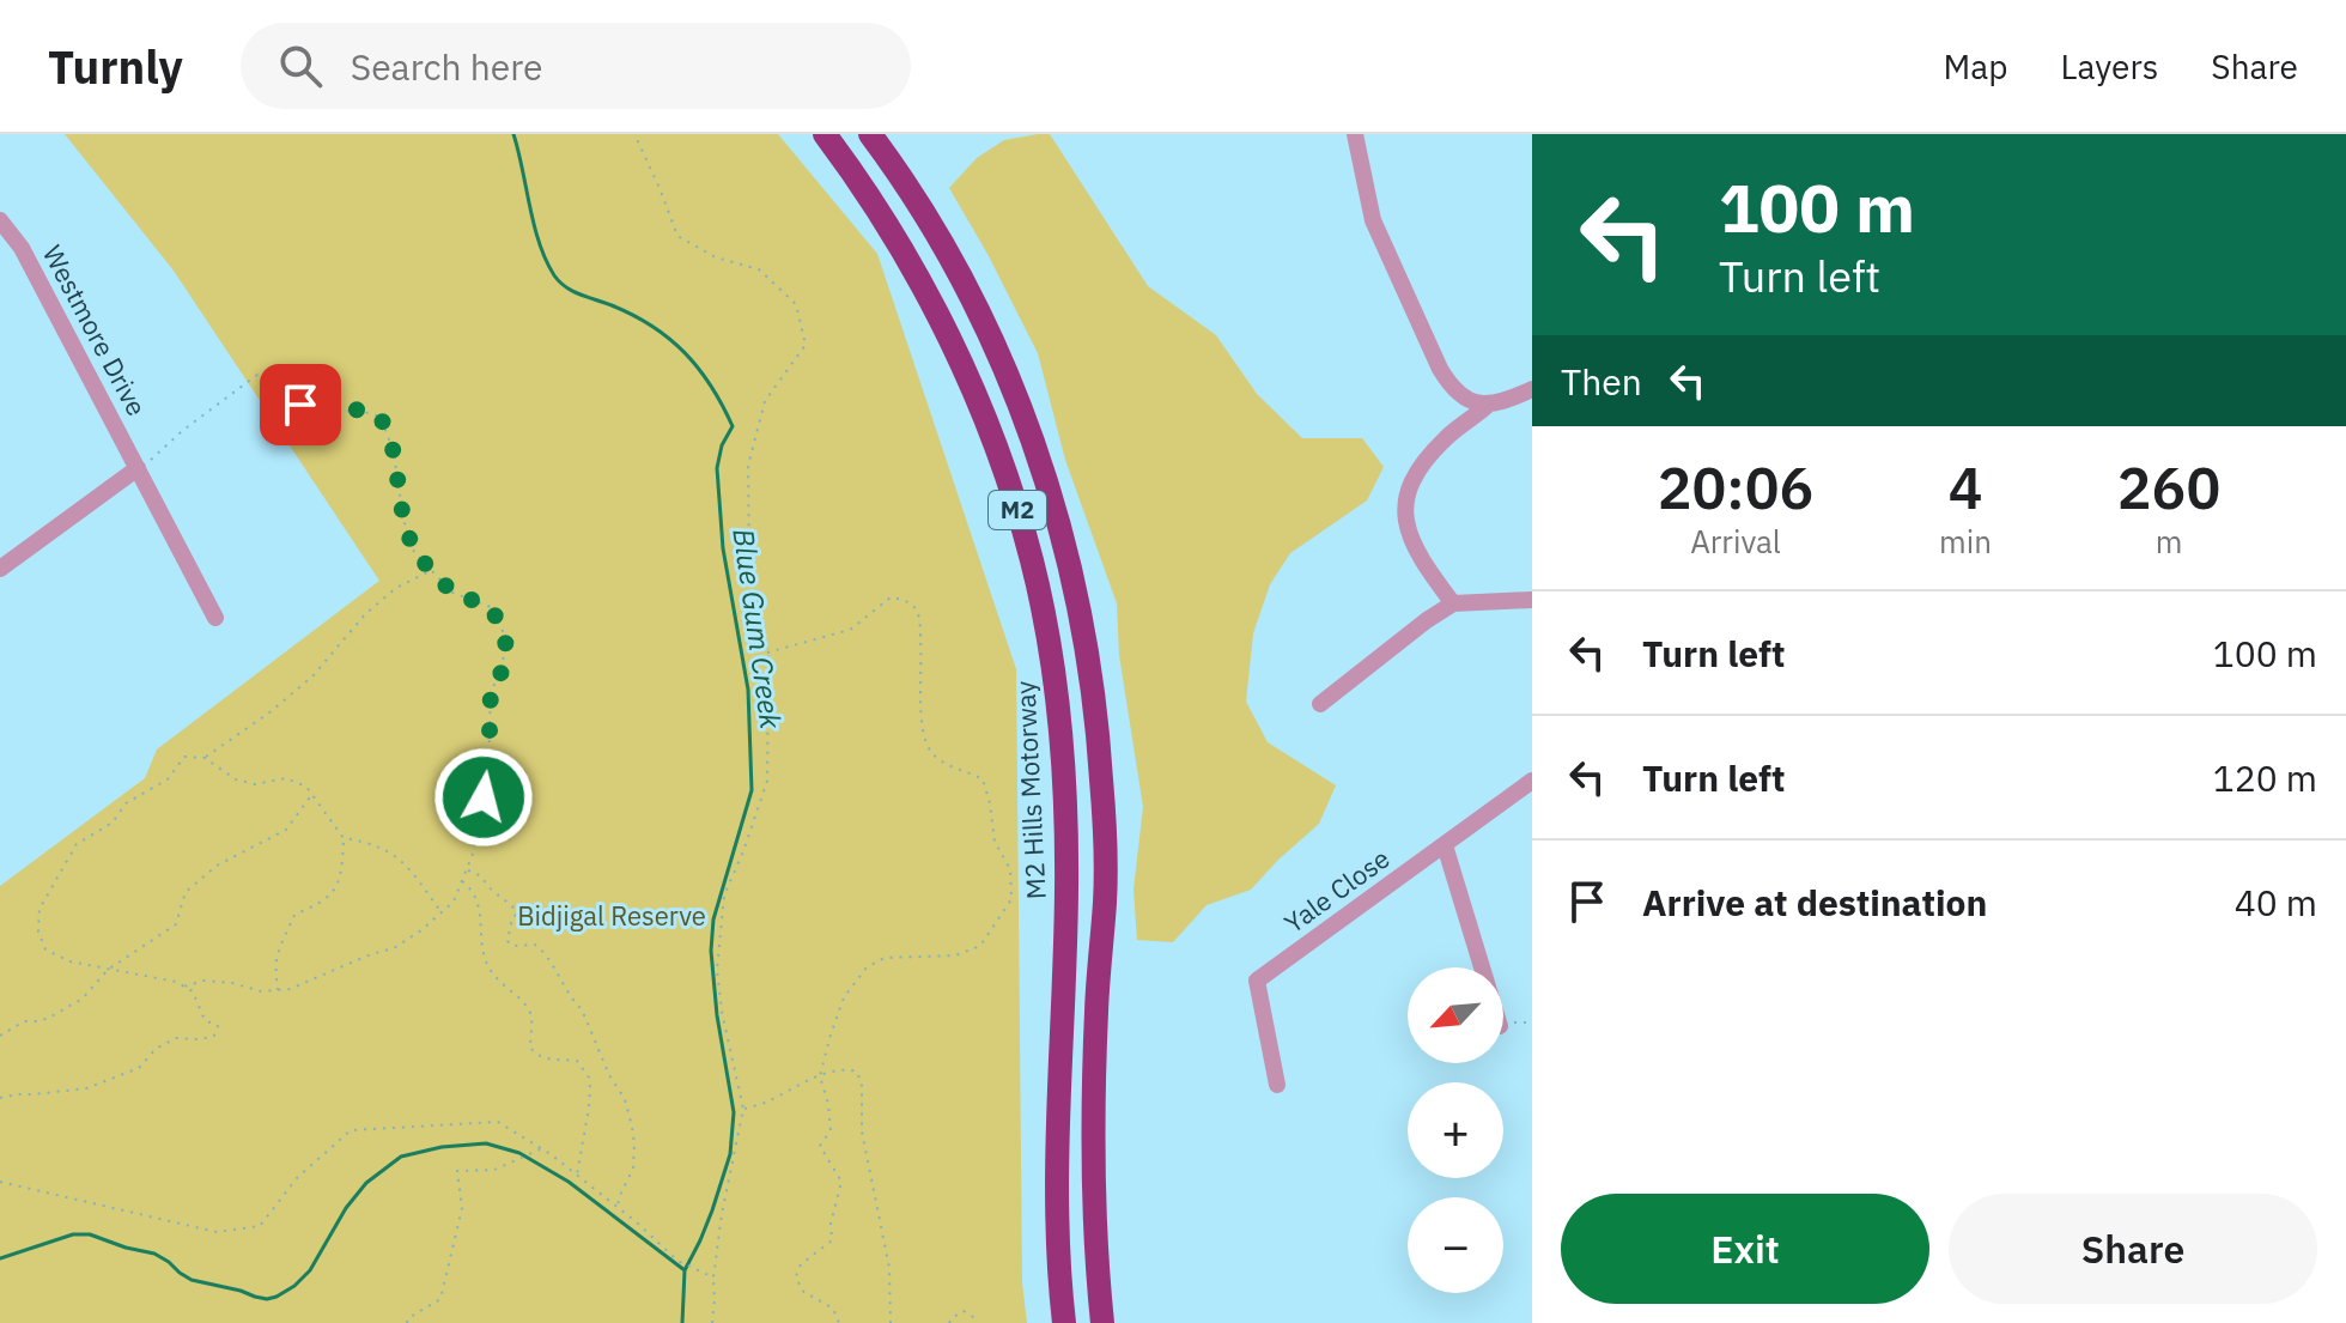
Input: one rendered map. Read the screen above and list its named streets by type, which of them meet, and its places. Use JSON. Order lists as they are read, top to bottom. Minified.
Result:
{"streets":{"highway":["M2","M2 Hills Motorway"],"street":["Westmore Drive","Yale Close"]},"water":["Blue Gum Creek"],"parks":["Bidjigal Reserve"],"north":"bottom left","page":{"header":"Turnly","search":"Search here","nav":["Map","Layers","Share"],"turn":["100 m","Turn left"],"then":"Then","eta":["20:06","Arrival","4","min","260","m"],"list":[{"name":"Turn left","value":"100 m"},{"name":"Turn left","value":"120 m"},{"name":"Arrive at destination","value":"40 m"}],"map_buttons":["+","−"],"buttons":["Exit","Share"]}}
